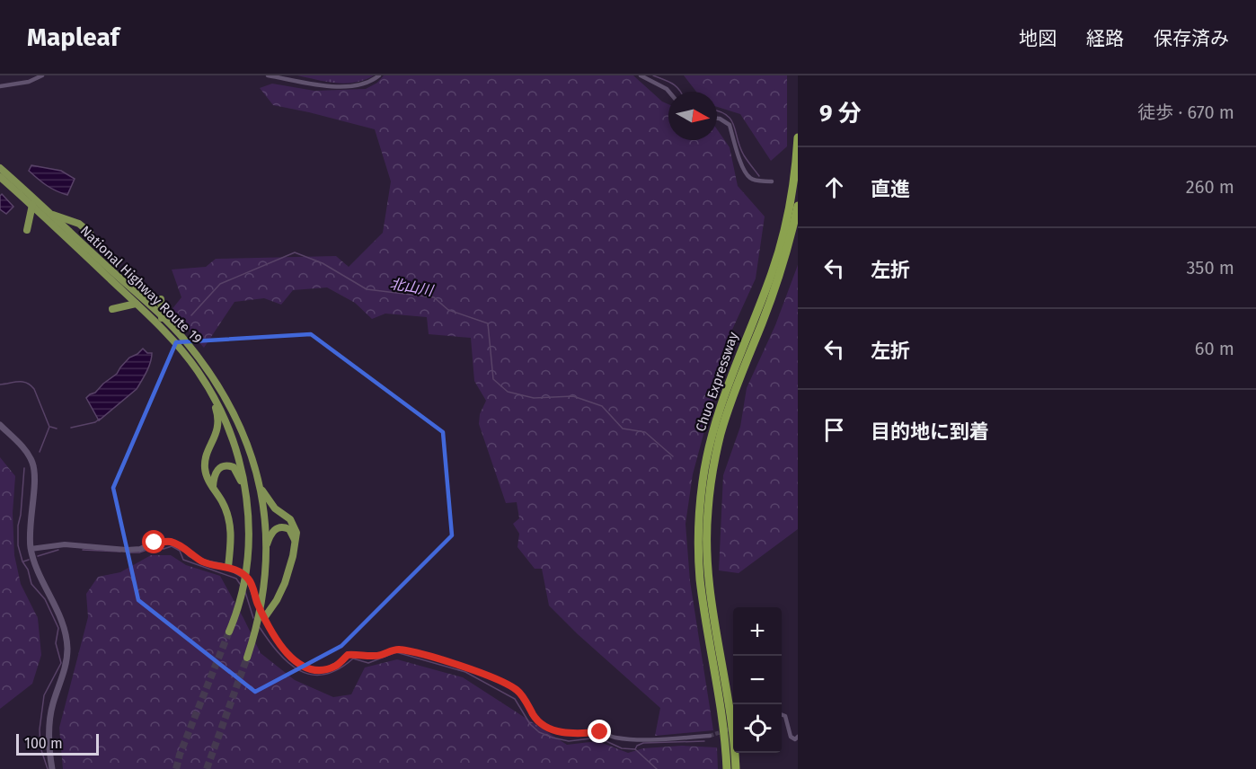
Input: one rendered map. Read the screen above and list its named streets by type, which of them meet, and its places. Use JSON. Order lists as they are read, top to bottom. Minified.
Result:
{"streets":{"highway":["National Highway Route 19","Chuo Expressway"]},"water":["北山川"],"scale_bar":"100 m","north":"right","page":{"header":"Mapleaf","nav":["地図","経路","保存済み"],"heading":["9 分","徒歩 · 670 m"],"list":[["直進","260 m"],["左折","350 m"],["左折","60 m"],"目的地に到着"],"map_buttons":["+","−"],"scale":"100 m"}}
